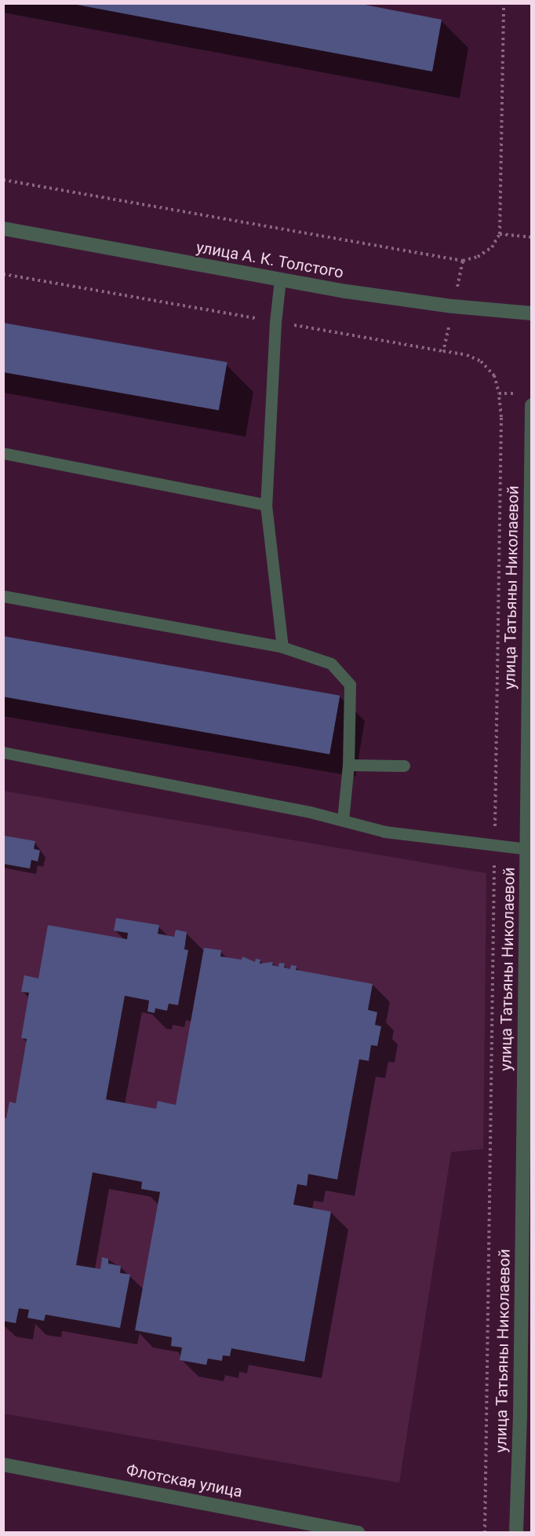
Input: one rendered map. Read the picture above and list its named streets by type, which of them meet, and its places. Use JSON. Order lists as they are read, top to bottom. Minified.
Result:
{"streets":{"street":["улица А. К. Толстого","улица Татьяны Николаевой","Флотская улица"]}}
